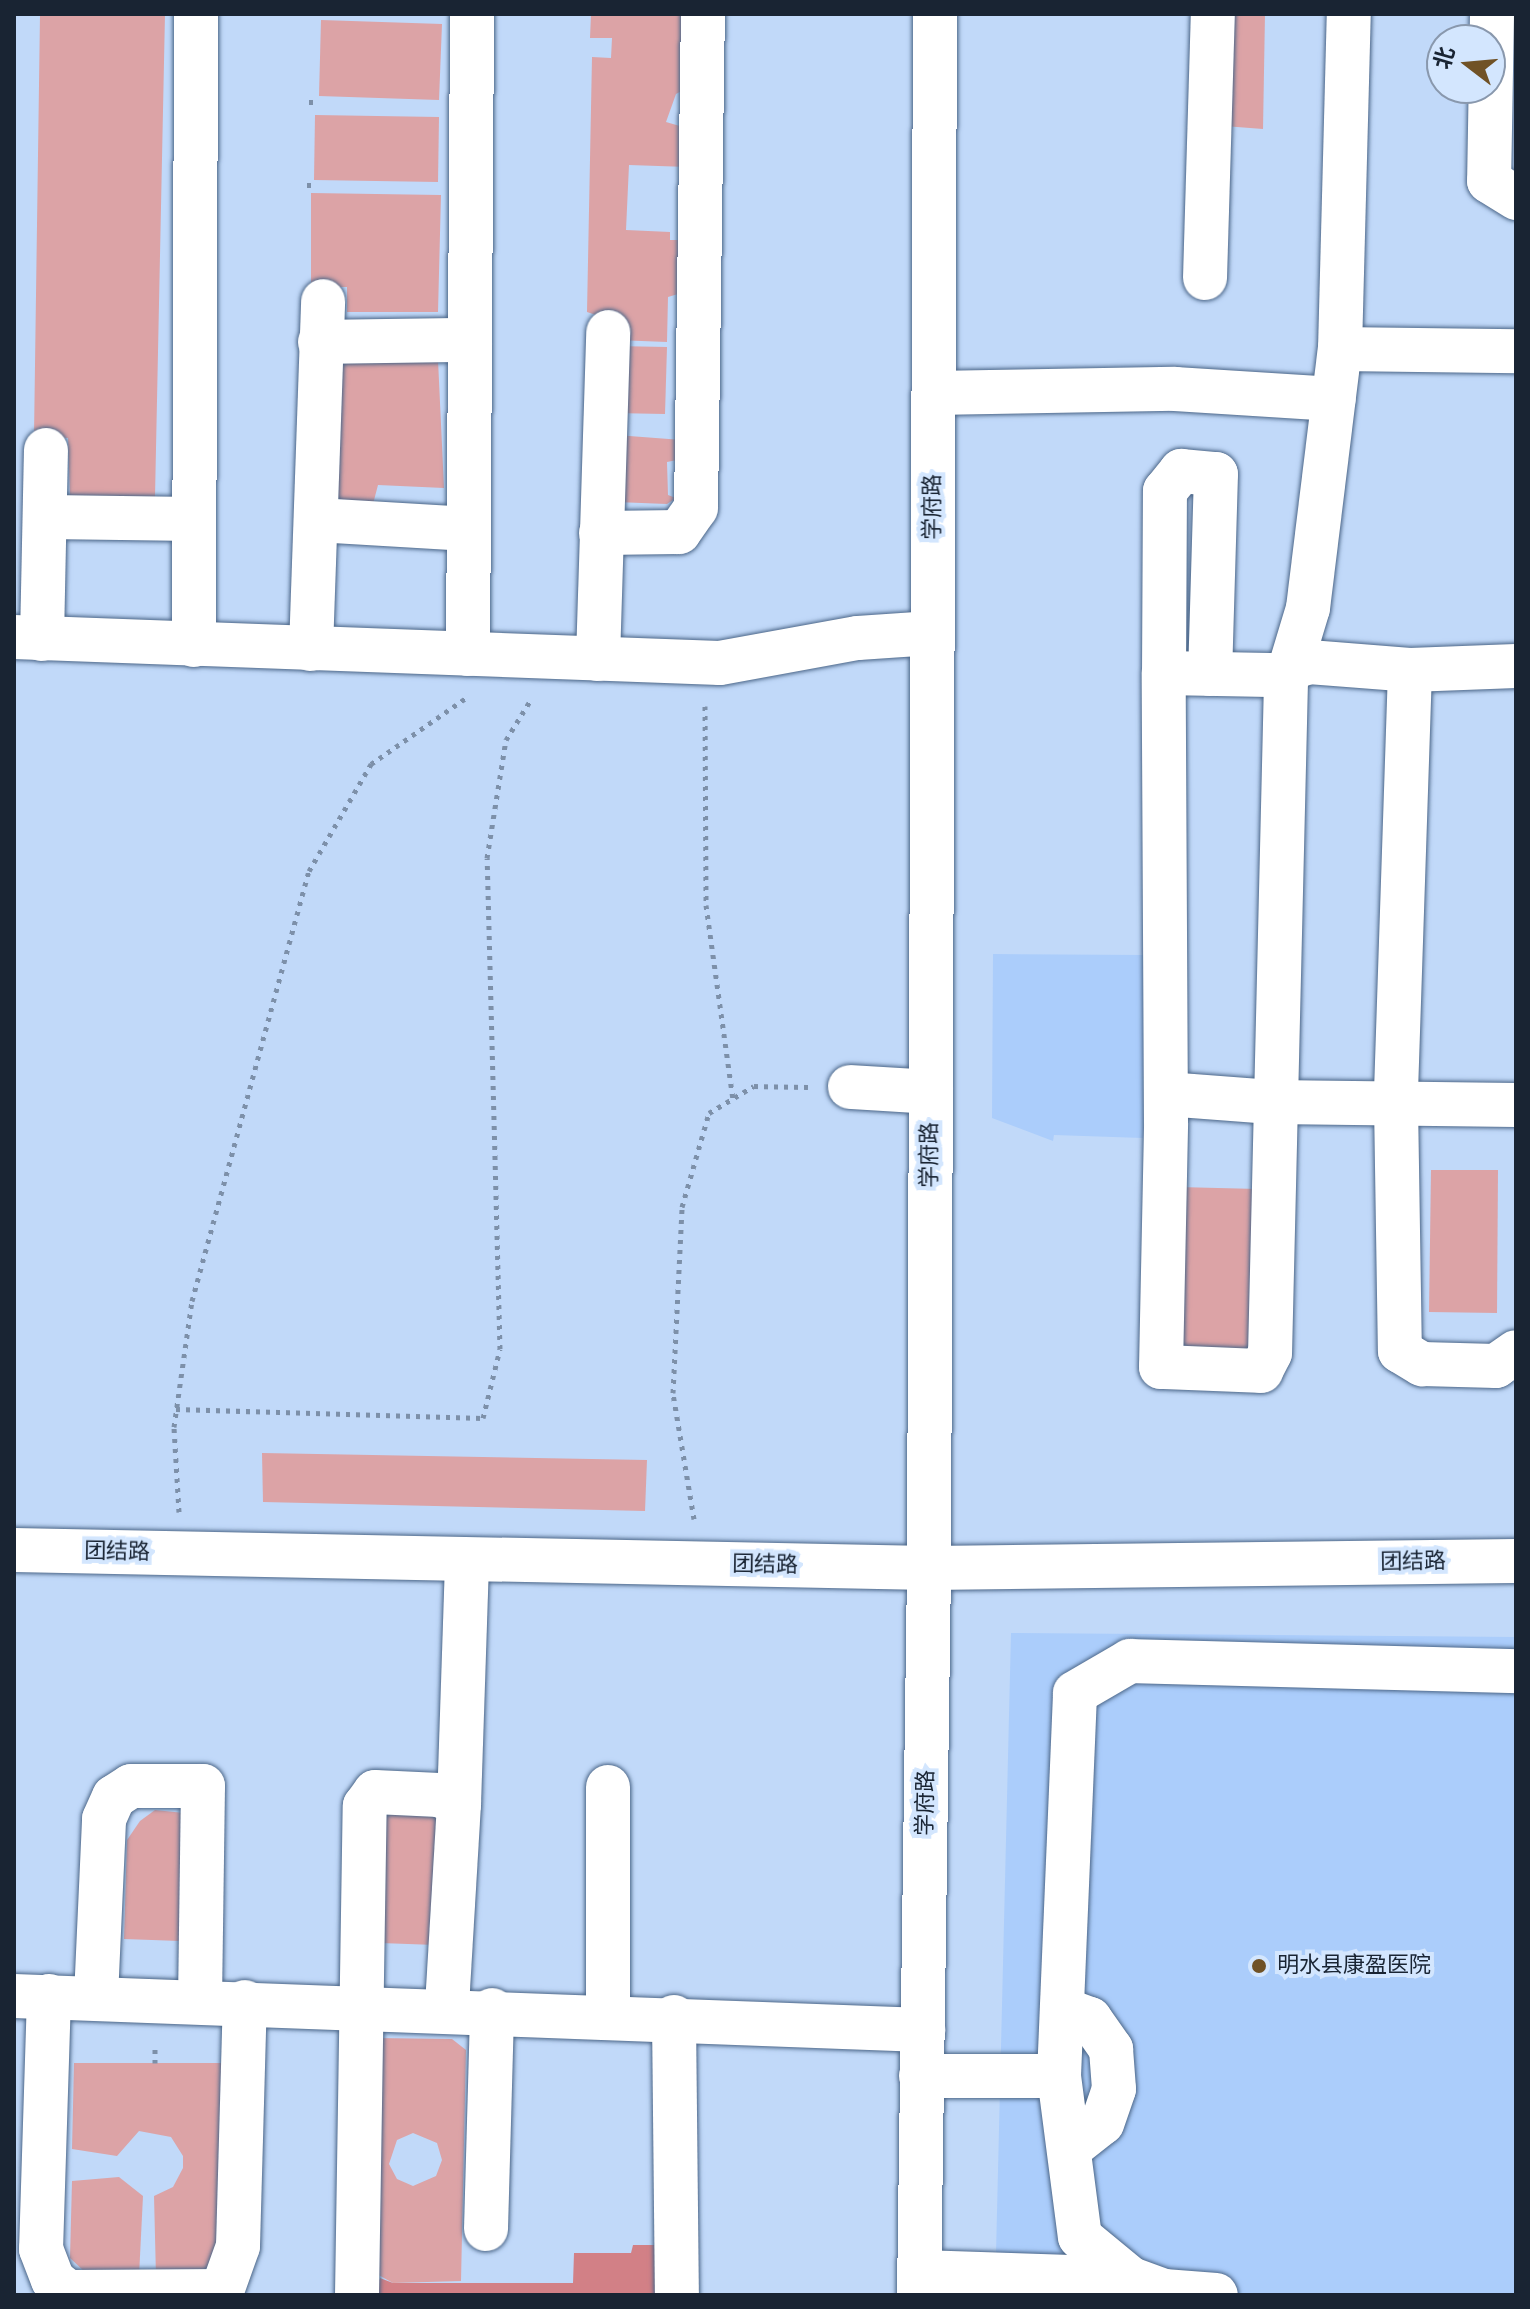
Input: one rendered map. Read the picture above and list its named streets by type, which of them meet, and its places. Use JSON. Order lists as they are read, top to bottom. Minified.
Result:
{"streets":{"street":["学府路","团结路"]},"crossings":[["学府路","团结路"]],"places":["明水县康盈医院"],"north":"left"}
